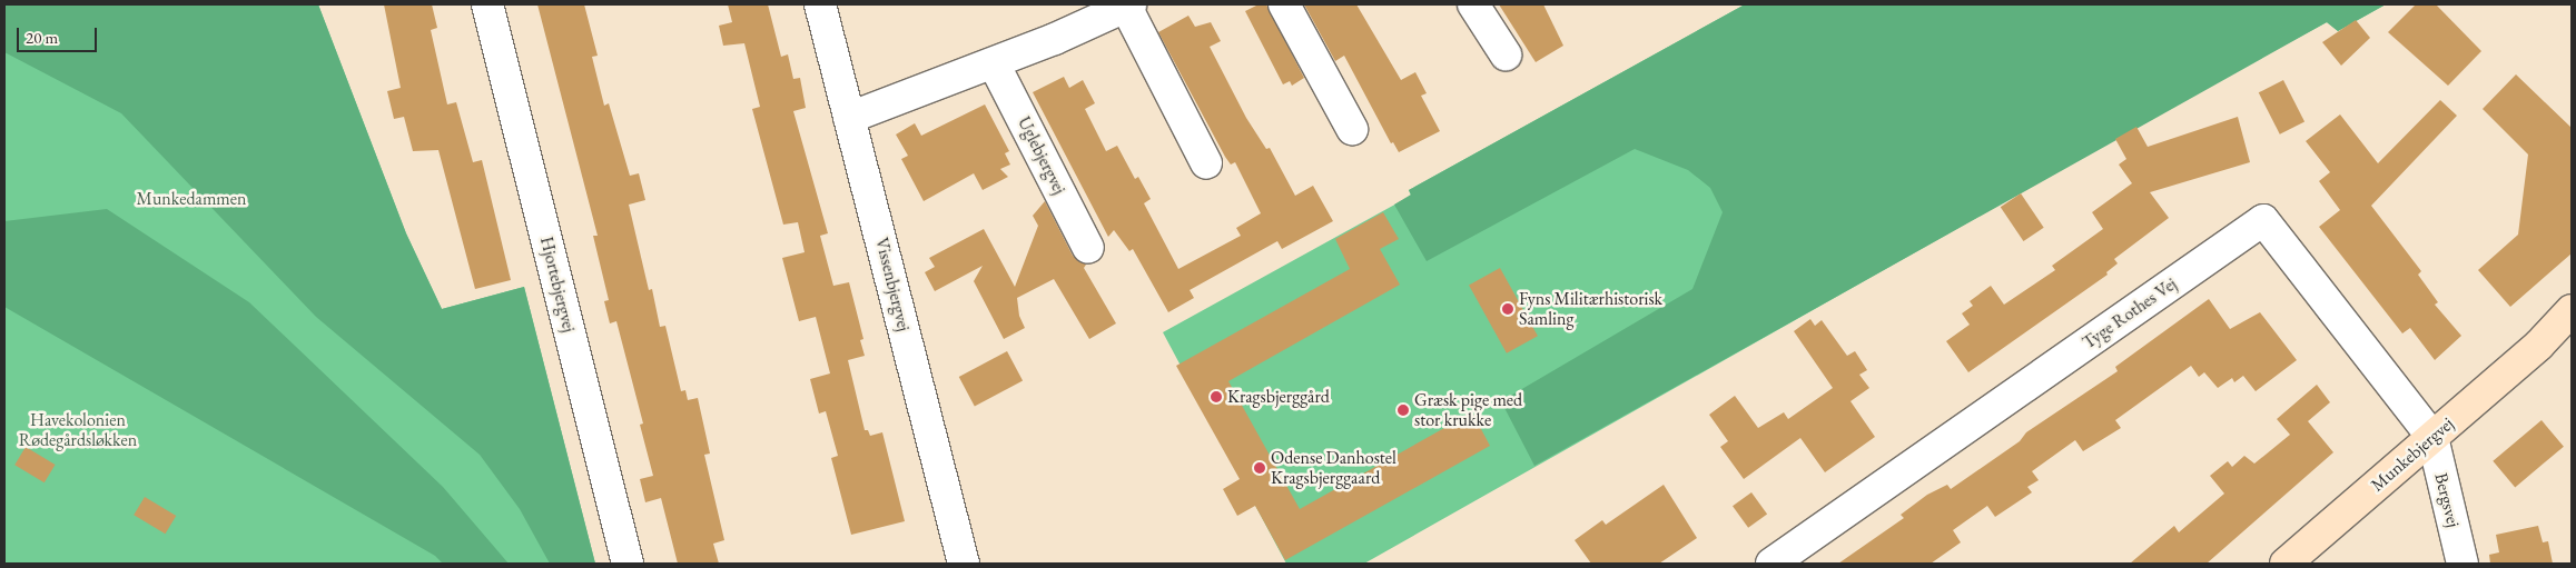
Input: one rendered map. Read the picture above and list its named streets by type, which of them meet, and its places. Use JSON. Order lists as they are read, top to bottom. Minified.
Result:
{"streets":{"street":["Uglebjergvej","Hjortebjergvej","Vissenbjergvej","Tyge Rothes Vej","Munkebjergvej","Bergsvej"]},"crossings":[["Tyge Rothes Vej","Munkebjergvej"],["Tyge Rothes Vej","Bergsvej"],["Munkebjergvej","Bergsvej"]],"parks":["Munkedammen","Havekolonien Rødegårdsløkken"],"places":["Fyns Militærhistorisk Samling","Kragsbjerggård","Græsk pige med stor krukke","Odense Danhostel Kragsbjerggaard"],"scale_bar":"20 m"}
